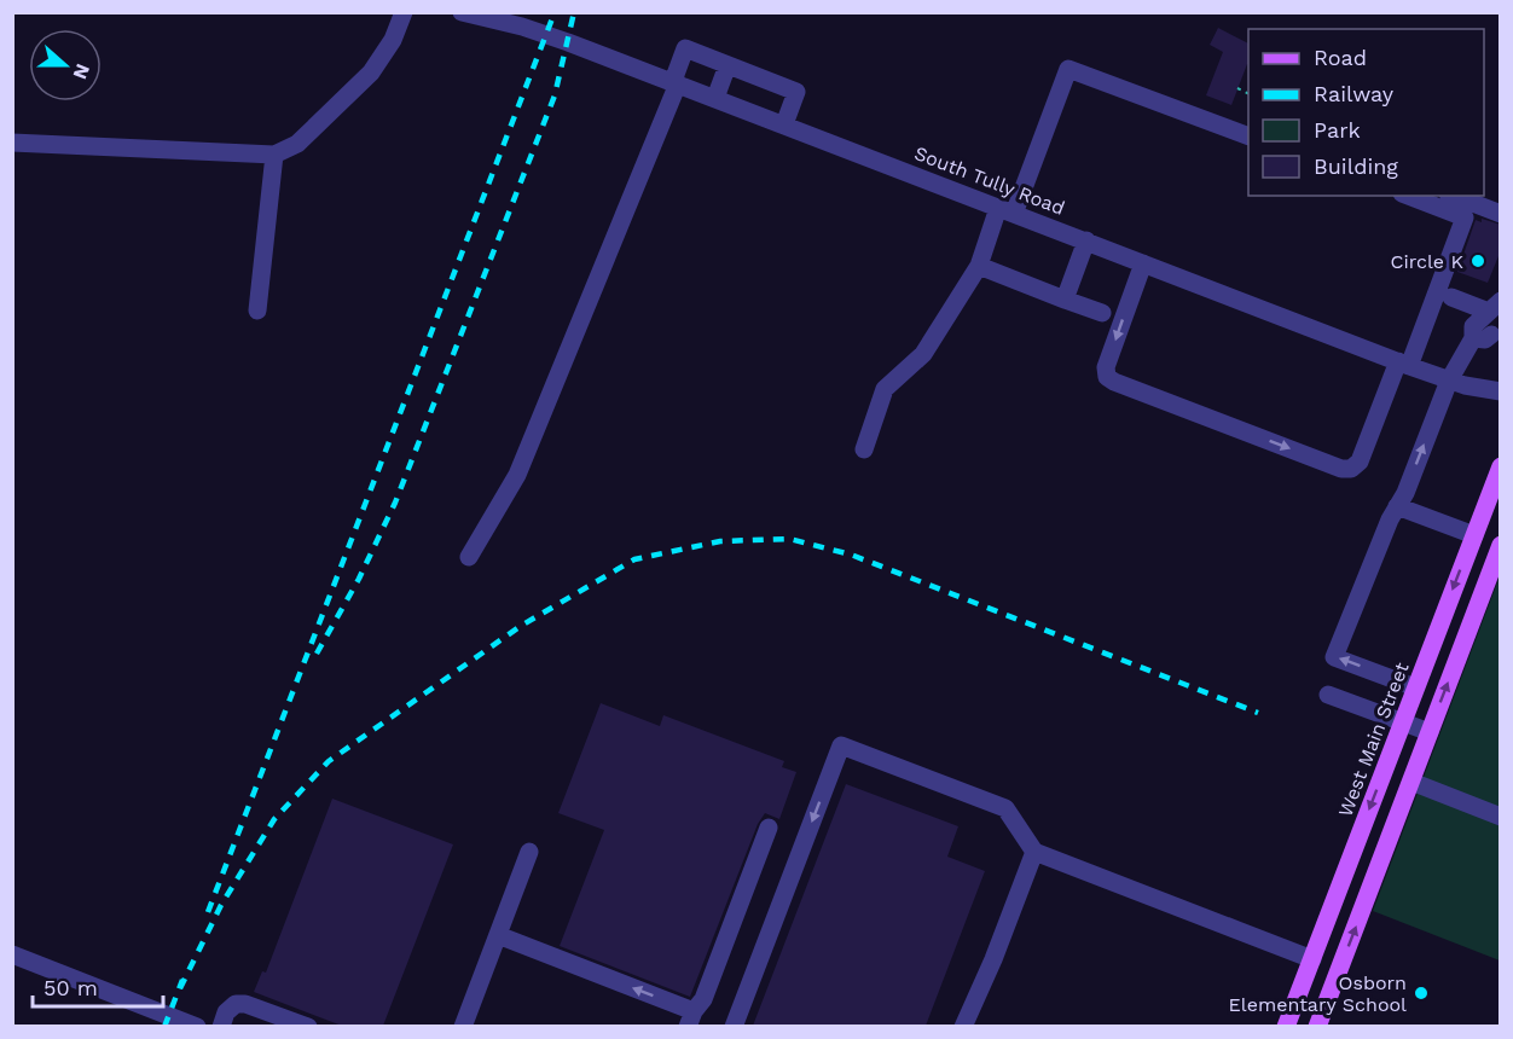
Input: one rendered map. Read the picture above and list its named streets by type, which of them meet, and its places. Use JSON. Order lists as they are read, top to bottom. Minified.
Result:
{"streets":{"main road":["West Main Street"],"street":["South Tully Road"]},"places":["Circle K","Osborn Elementary School"],"legend":["Road","Railway","Park","Building"],"scale_bar":"50 m","north":"right"}
